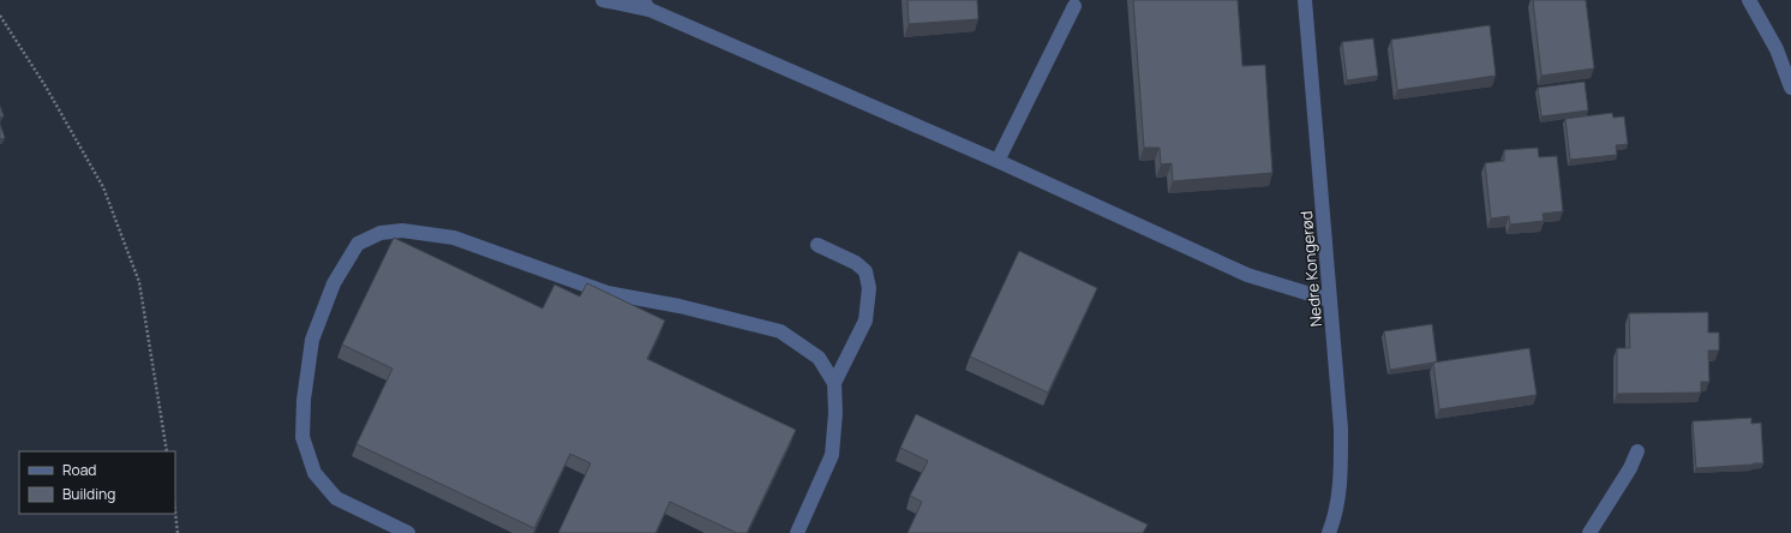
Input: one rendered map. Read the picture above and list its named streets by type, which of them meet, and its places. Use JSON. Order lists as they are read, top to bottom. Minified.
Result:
{"streets":{"street":["Nedre Kongerød"]},"legend":["Road","Building"]}
